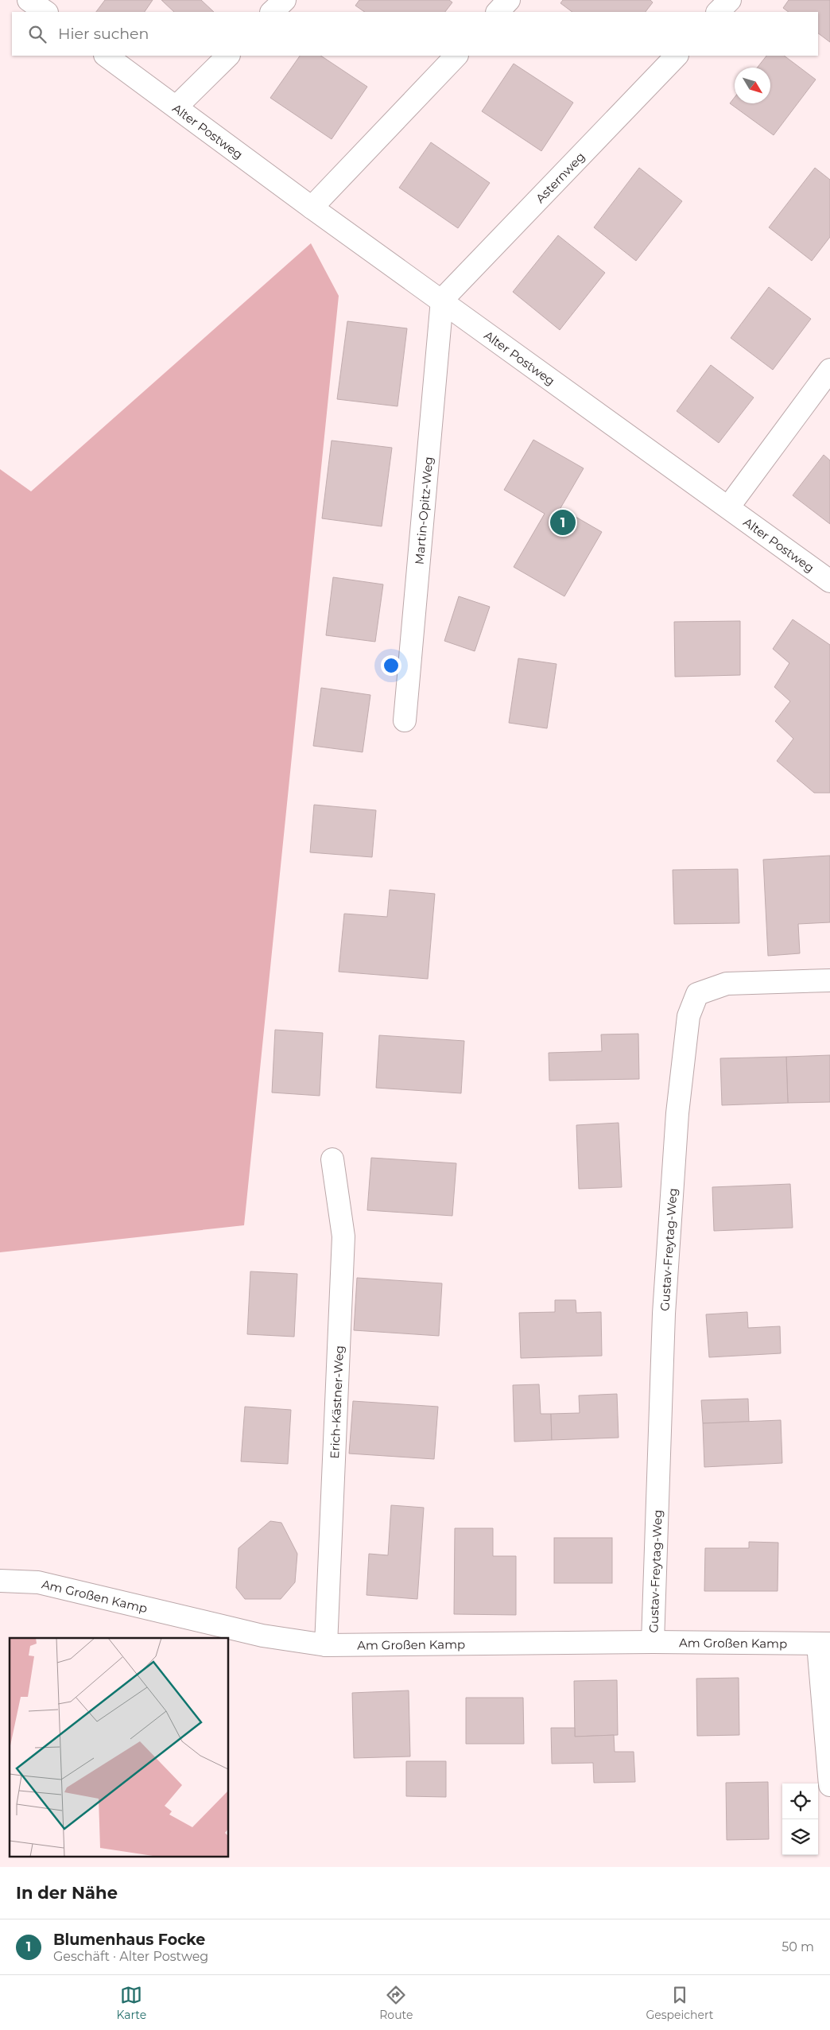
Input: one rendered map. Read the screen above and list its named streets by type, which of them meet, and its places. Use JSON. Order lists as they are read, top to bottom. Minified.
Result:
{"streets":{"street":["Alter Postweg","Asternweg","Martin-Opitz-Weg","Gustav-Freytag-Weg","Erich-Kästner-Weg","Am Großen Kamp"]},"crossings":[["Alter Postweg","Asternweg"],["Alter Postweg","Martin-Opitz-Weg"],["Asternweg","Martin-Opitz-Weg"],["Gustav-Freytag-Weg","Am Großen Kamp"],["Erich-Kästner-Weg","Am Großen Kamp"]],"north":"bottom right","page":{"search":"Hier suchen","pins":"1","heading":"In der Nähe","list":[{"mark":"1","name":"Blumenhaus Focke","note":"Geschäft · Alter Postweg","value":"50 m"}],"nav":["Karte","Route","Gespeichert"]}}
